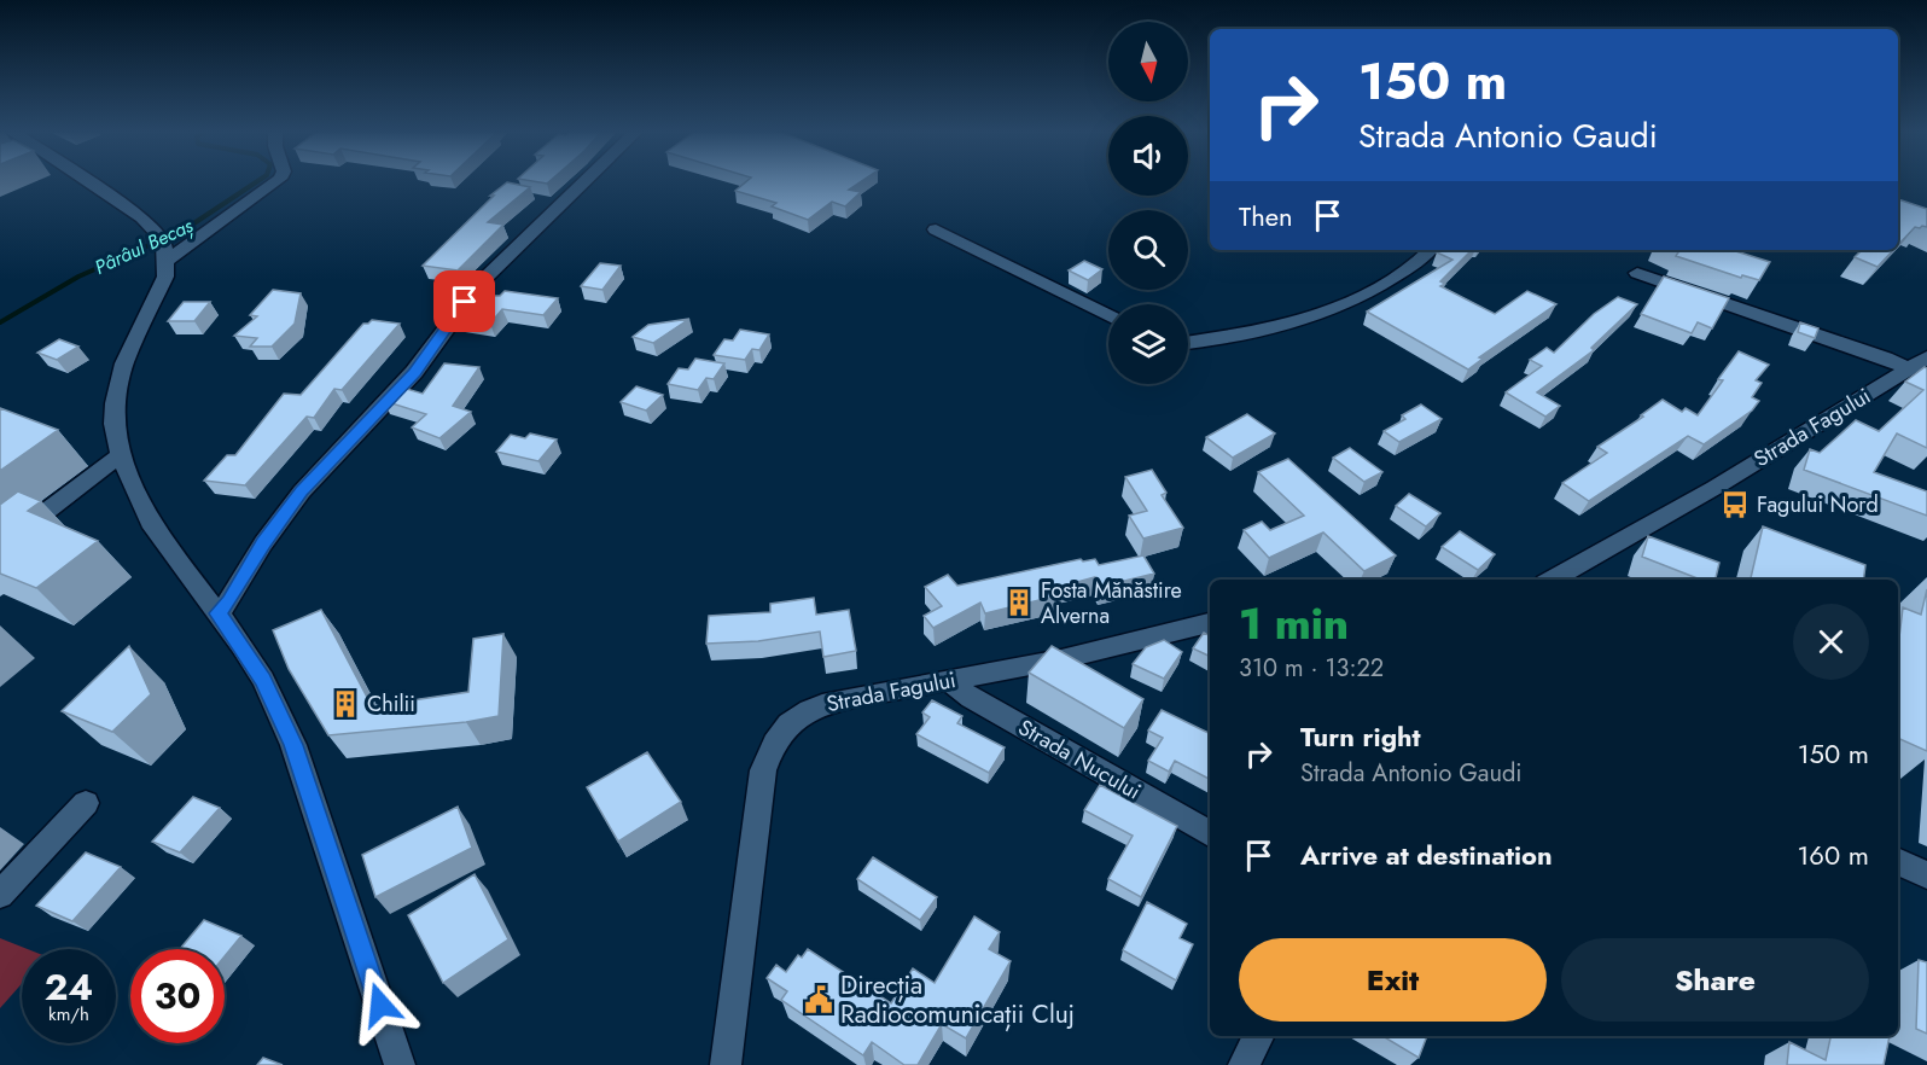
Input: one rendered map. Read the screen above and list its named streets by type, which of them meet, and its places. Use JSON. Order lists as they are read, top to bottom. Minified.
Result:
{"streets":{"street":["Strada Fagului","Strada Nucului"]},"crossings":[["Strada Fagului","Strada Nucului"]],"water":["Pârâul Becaș"],"places":{"bus stop":["Fagului Nord"],"building":["Fosta Mănăstire Alverna","Chilii"],"public building":["Direcția Radiocomunicații Cluj"]},"north":"bottom","page":{"turn":["150 m","Strada Antonio Gaudi"],"then":"Then","heading":["1 min","310 m · 13:22"],"list":[{"name":"Turn right","note":"Strada Antonio Gaudi","value":"150 m"},{"name":"Arrive at destination","value":"160 m"}],"buttons":["Exit","Share"],"speed":"24 km/h","limit":"30"}}
